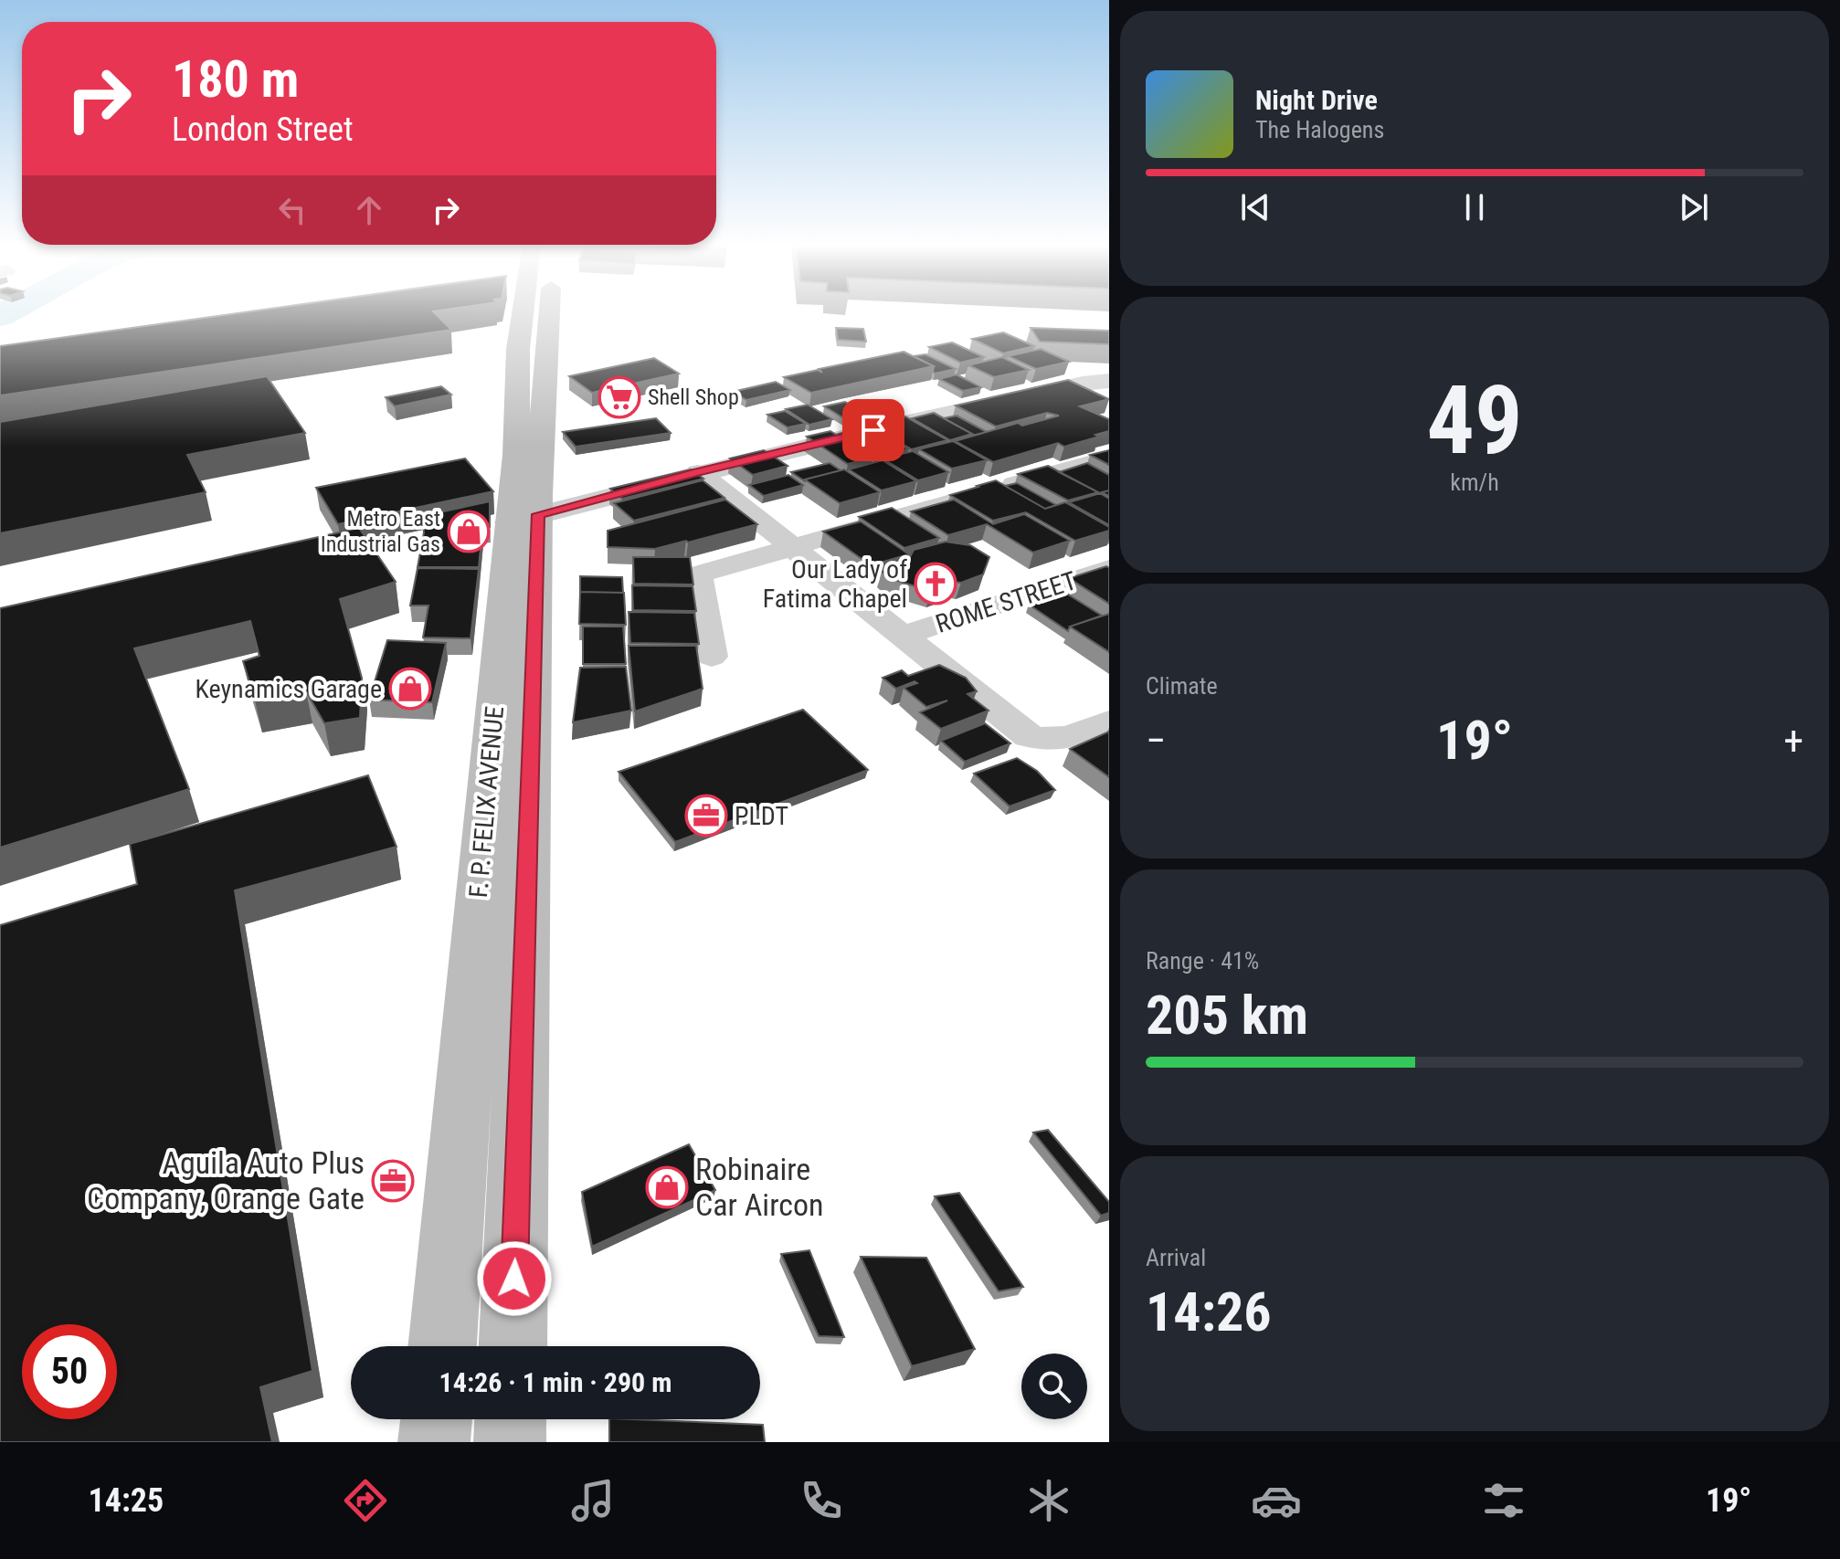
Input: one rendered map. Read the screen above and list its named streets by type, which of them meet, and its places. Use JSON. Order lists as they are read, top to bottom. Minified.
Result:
{"streets":{"main road":["F. P. FELIX AVENUE"],"street":["ROME STREET"]},"places":{"supermarket":["Shell Shop"],"shop":["Metro East Industrial Gas","Keynamics Garage","Robinaire Car Aircon"],"church":["Our Lady of Fatima Chapel"],"office":["PLDT","Aguila Auto Plus Company, Orange Gate"]},"page":{"turn":["180 m","London Street"],"song":["Night Drive","The Halogens"],"tile":[["49","km/h"],"Climate",["Range · 41%","205 km"],["Arrival","14:26"]],"heat":["−","19°","+"],"limit":"50","trip":"14:26 · 1 min · 290 m","tabs":["14:25","19°"]}}
